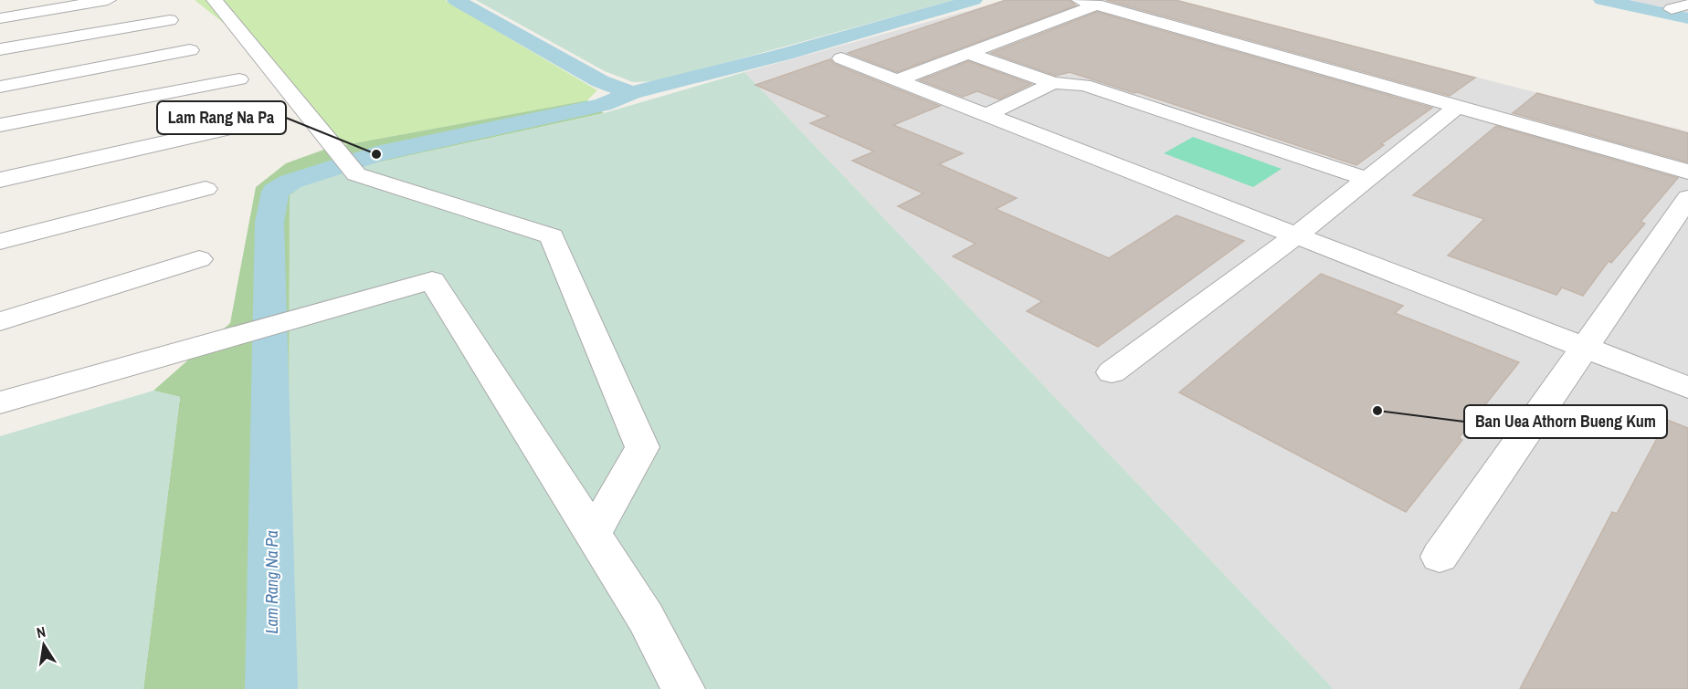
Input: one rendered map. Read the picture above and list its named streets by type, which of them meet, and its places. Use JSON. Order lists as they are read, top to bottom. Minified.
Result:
{"water":["Lam Rang Na Pa"],"places":["Lam Rang Na Pa","Ban Uea Athorn Bueng Kum"],"north":"top"}
